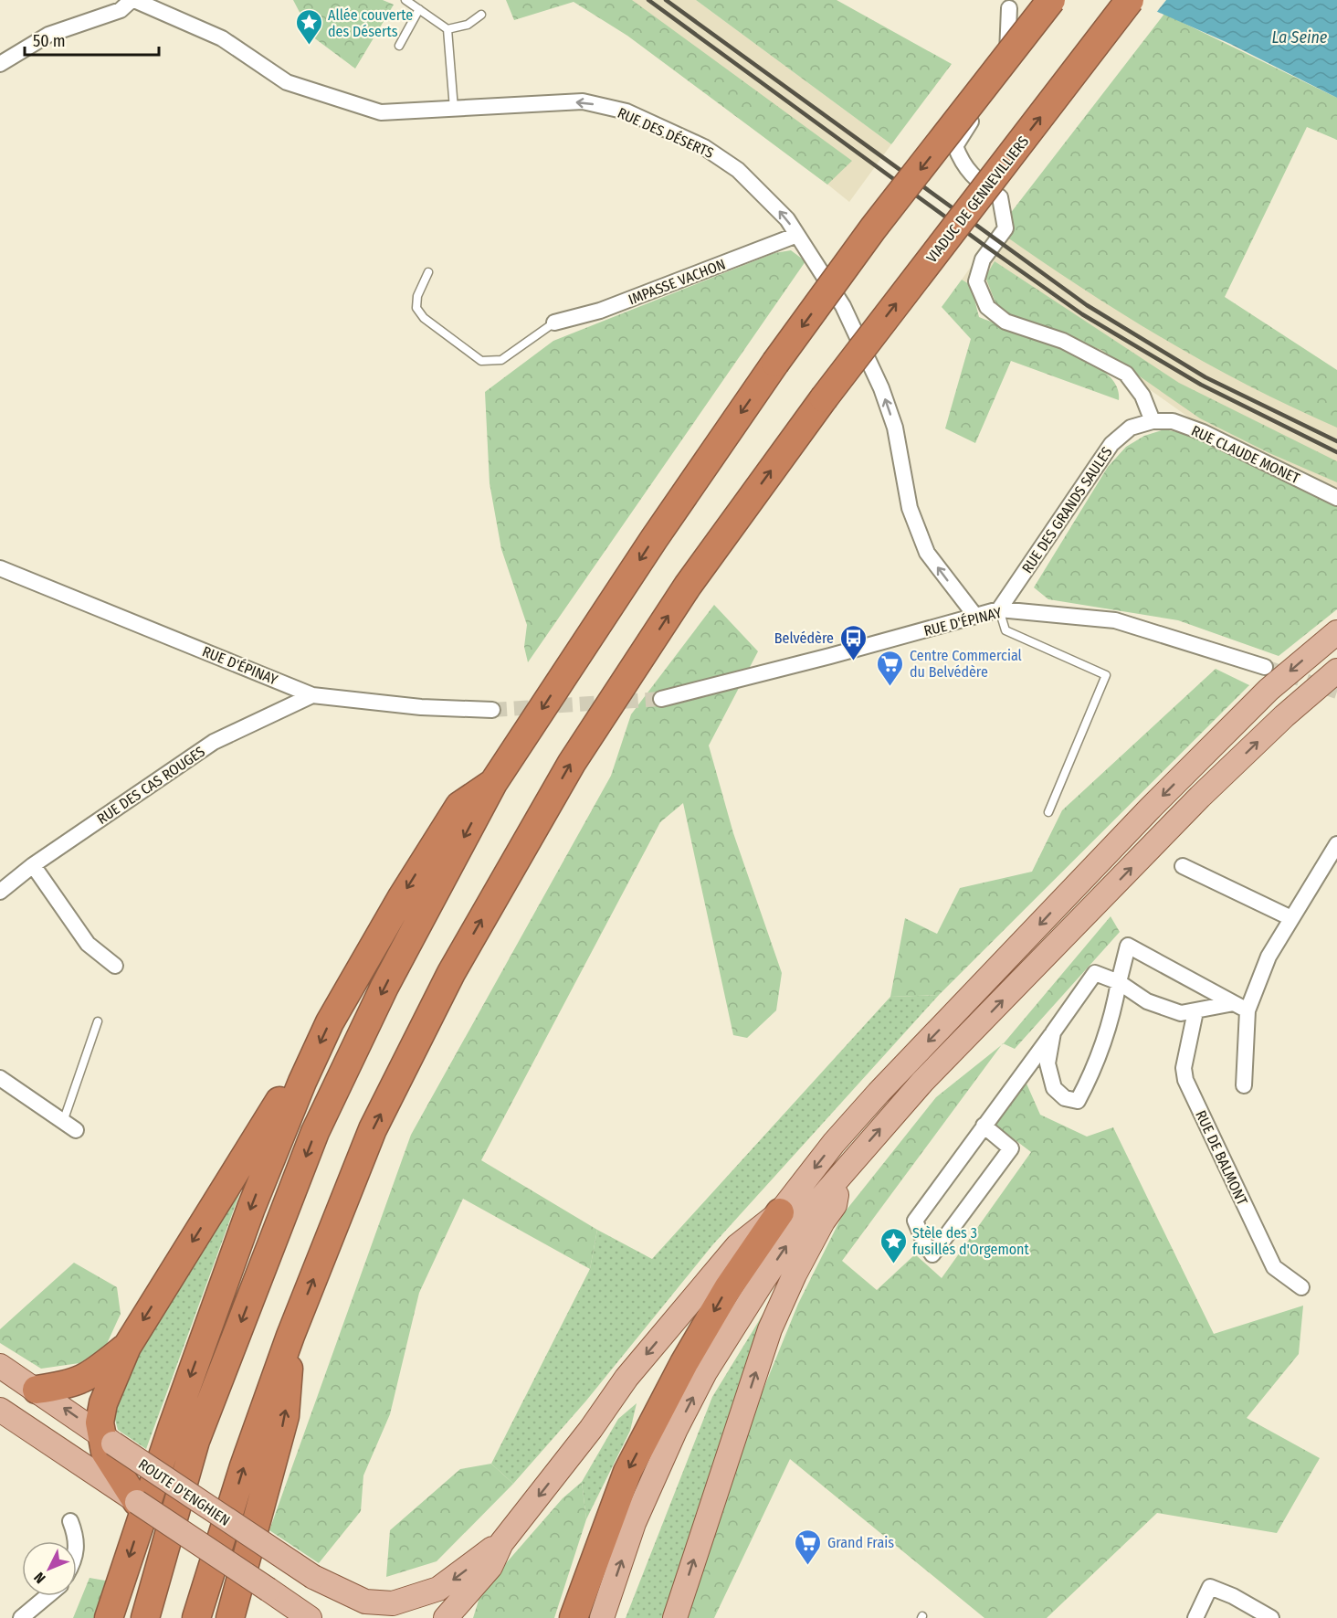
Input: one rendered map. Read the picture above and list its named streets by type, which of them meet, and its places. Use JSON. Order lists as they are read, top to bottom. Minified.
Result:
{"streets":{"highway":["VIADUC DE GENNEVILLIERS"],"main road":["ROUTE D'ENGHIEN"],"street":["RUE DES DÉSERTS","IMPASSE VACHON","RUE CLAUDE MONET","RUE DES GRANDS SAULES","RUE D'ÉPINAY","RUE DES CAS ROUGES","RUE DE BALMONT"]},"crossings":[["RUE DES DÉSERTS","IMPASSE VACHON"],["RUE DES DÉSERTS","RUE D'ÉPINAY"],["RUE CLAUDE MONET","RUE DES GRANDS SAULES"],["RUE DES GRANDS SAULES","RUE D'ÉPINAY"],["RUE D'ÉPINAY","RUE DES CAS ROUGES"]],"one_way":["RUE DES DÉSERTS"],"water":["La Seine"],"places":{"place":["Allée couverte des Déserts","Stèle des 3 fusillés d'Orgemont"],"bus stop":["Belvédère"],"supermarket":["Centre Commercial du Belvédère","Grand Frais"]},"scale_bar":"50 m","north":"bottom left"}
